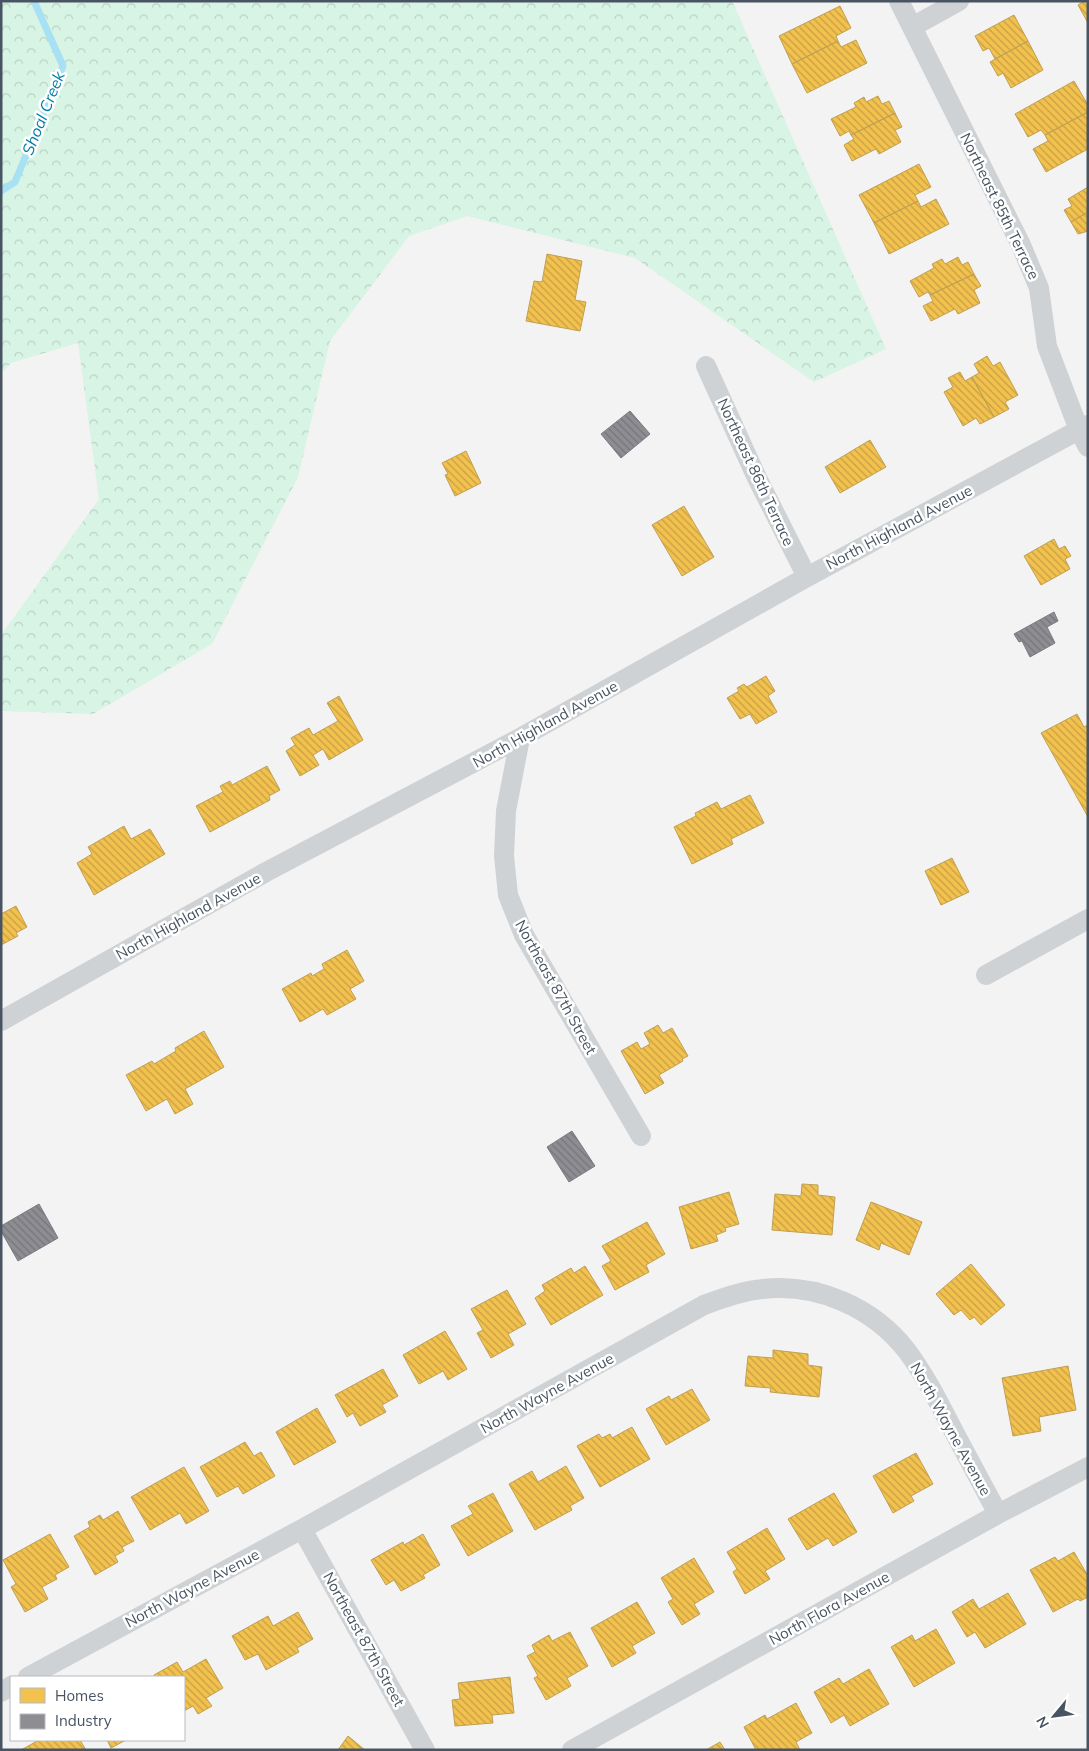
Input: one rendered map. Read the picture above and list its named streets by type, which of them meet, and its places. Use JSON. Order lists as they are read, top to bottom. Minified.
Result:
{"streets":{"street":["Northeast 85th Terrace","Northeast 86th Terrace","North Highland Avenue","Northeast 87th Street","North Wayne Avenue","North Flora Avenue"]},"crossings":[["Northeast 85th Terrace","North Highland Avenue"],["Northeast 86th Terrace","North Highland Avenue"],["North Highland Avenue","Northeast 87th Street"],["Northeast 87th Street","North Wayne Avenue"],["North Wayne Avenue","North Flora Avenue"]],"water":["Shoal Creek"],"legend":["Homes","Industry"],"north":"bottom left"}
